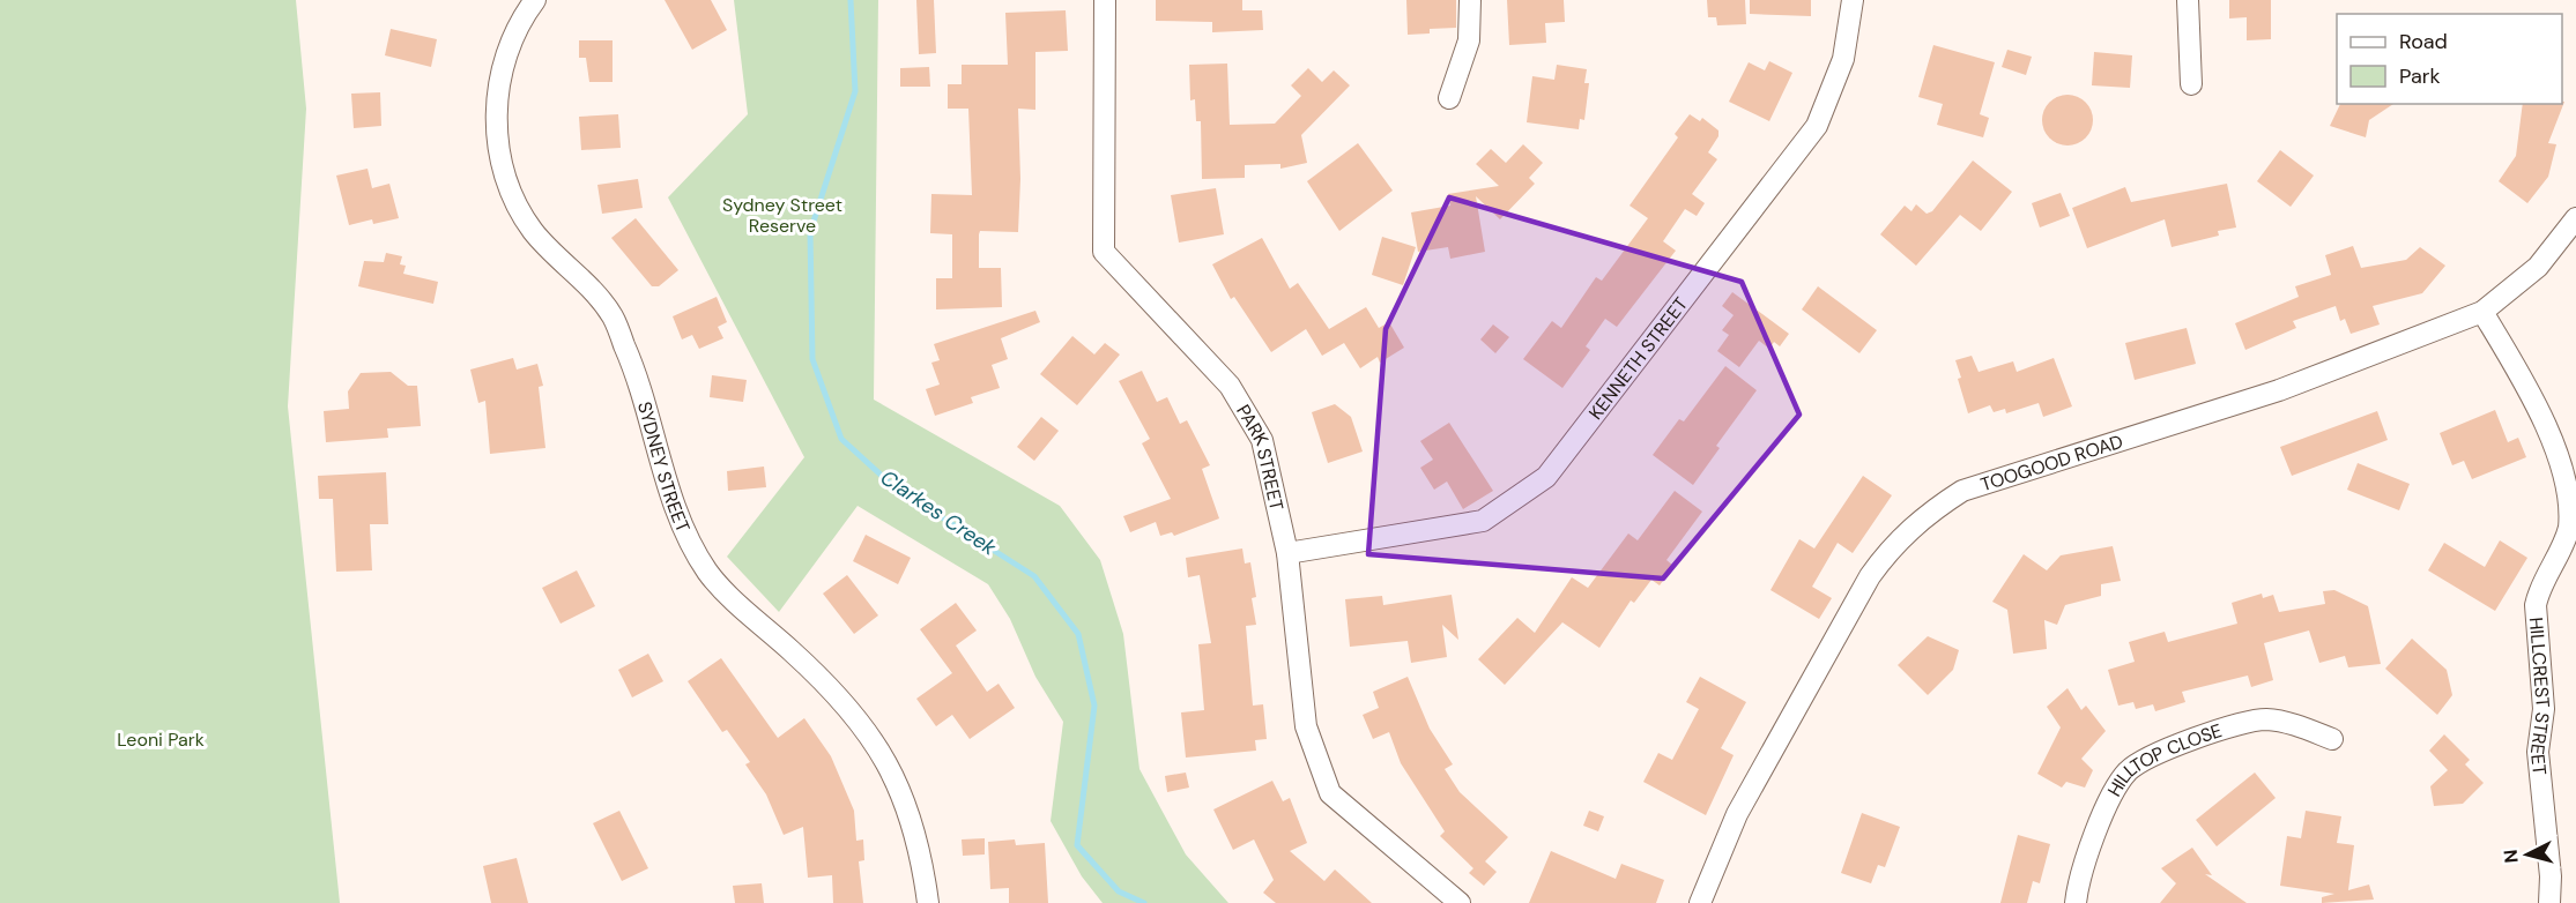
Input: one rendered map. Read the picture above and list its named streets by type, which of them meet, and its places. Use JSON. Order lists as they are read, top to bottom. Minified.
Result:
{"streets":{"street":["KENNETH STREET","PARK STREET","TOOGOOD ROAD","SYDNEY STREET","HILLCREST STREET","HILLTOP CLOSE"]},"crossings":[["KENNETH STREET","PARK STREET"],["TOOGOOD ROAD","HILLCREST STREET"]],"water":["Clarkes Creek"],"parks":["Sydney Street Reserve","Leoni Park"],"legend":["Road","Park"],"north":"left"}
